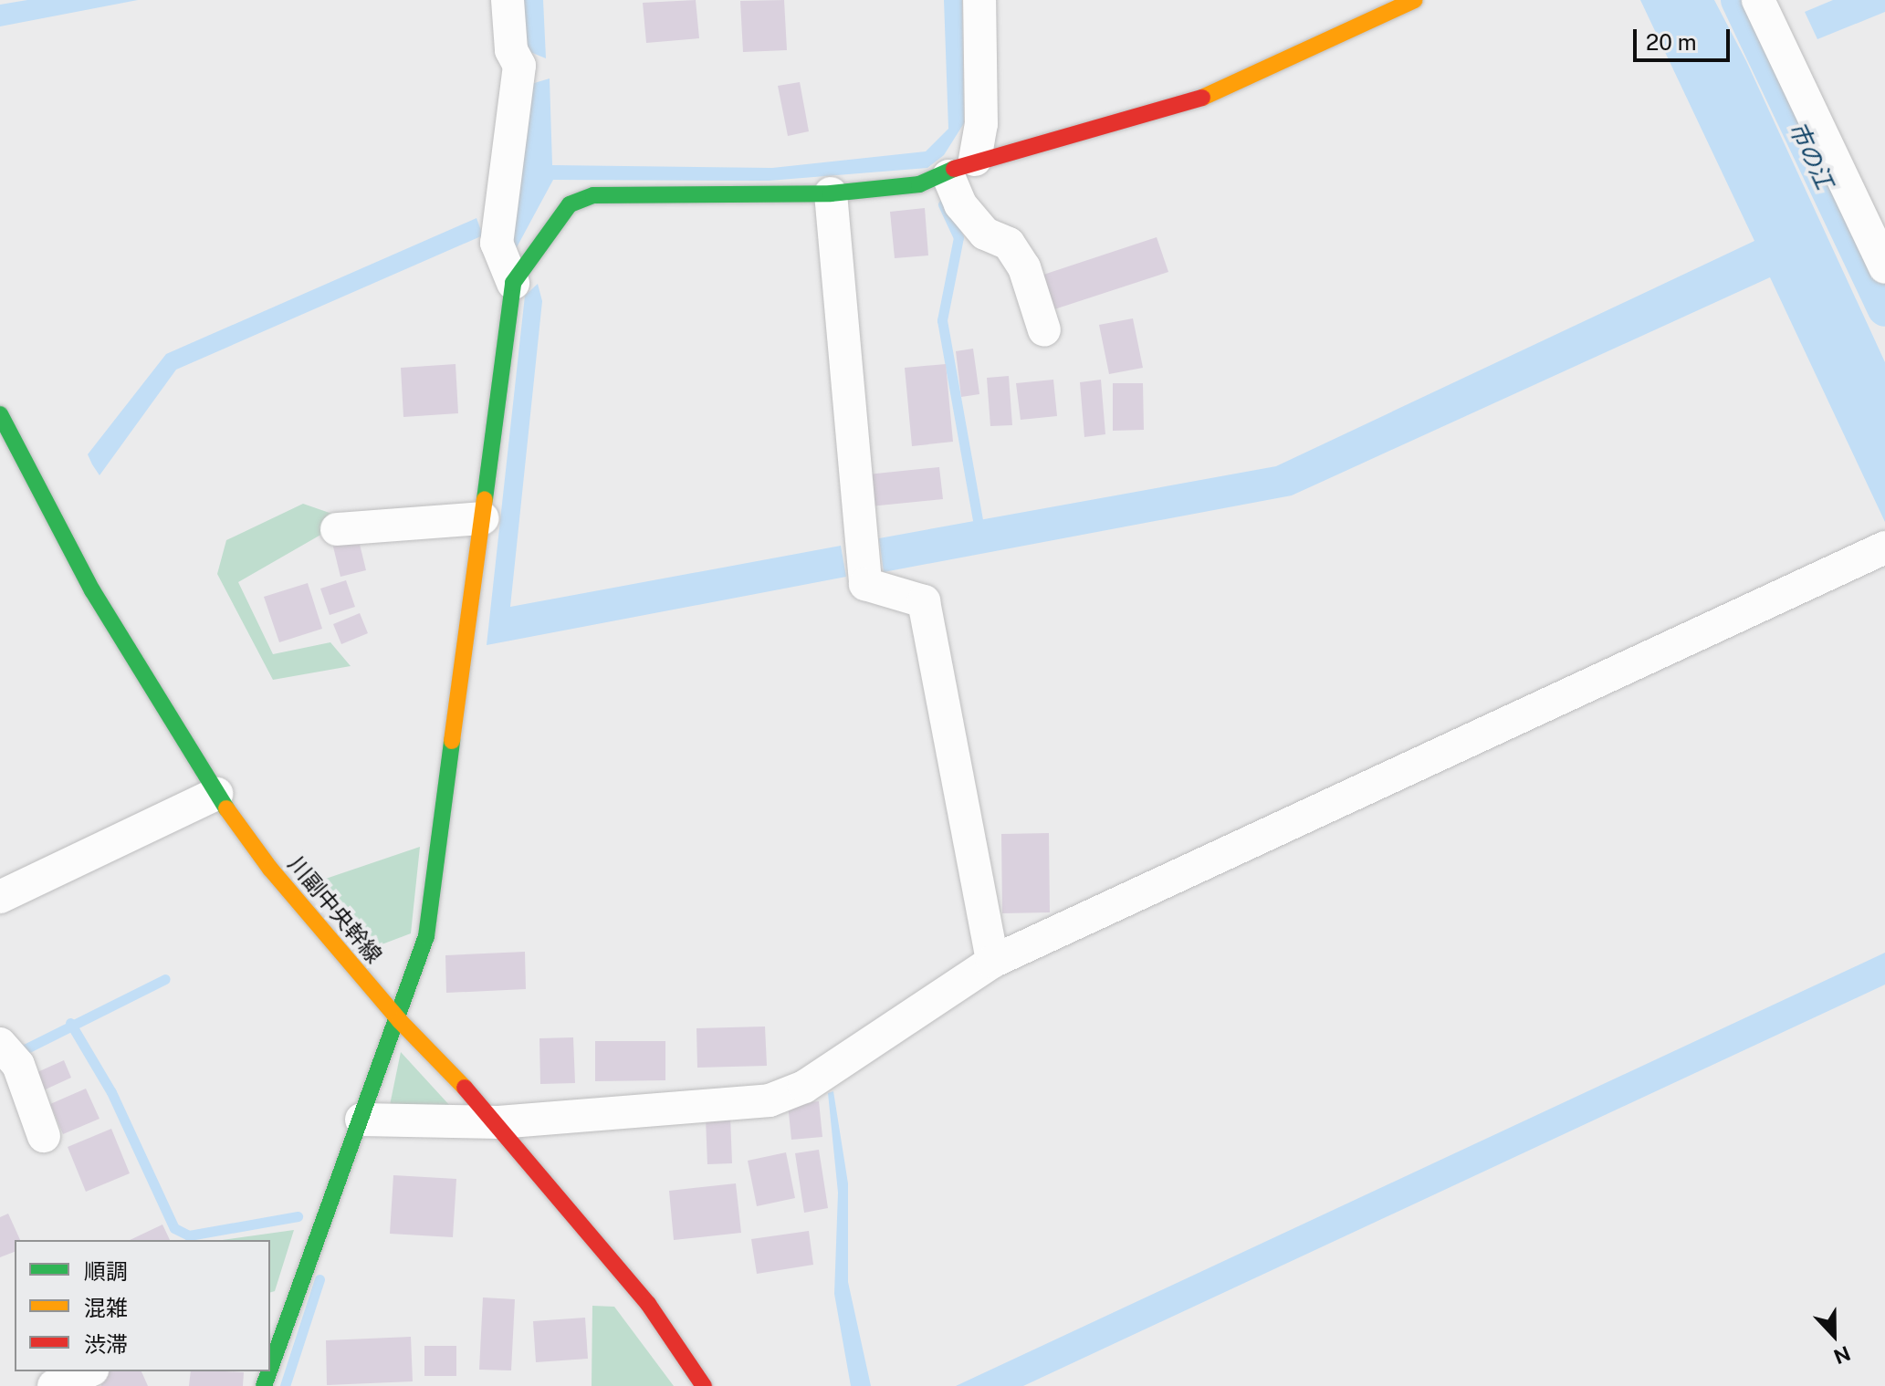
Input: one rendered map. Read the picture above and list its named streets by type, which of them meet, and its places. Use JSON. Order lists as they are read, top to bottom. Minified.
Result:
{"streets":{"street":["川副中央幹線"]},"water":["市の江"],"legend":["順調","混雑","渋滞"],"scale_bar":"20 m","north":"bottom"}
